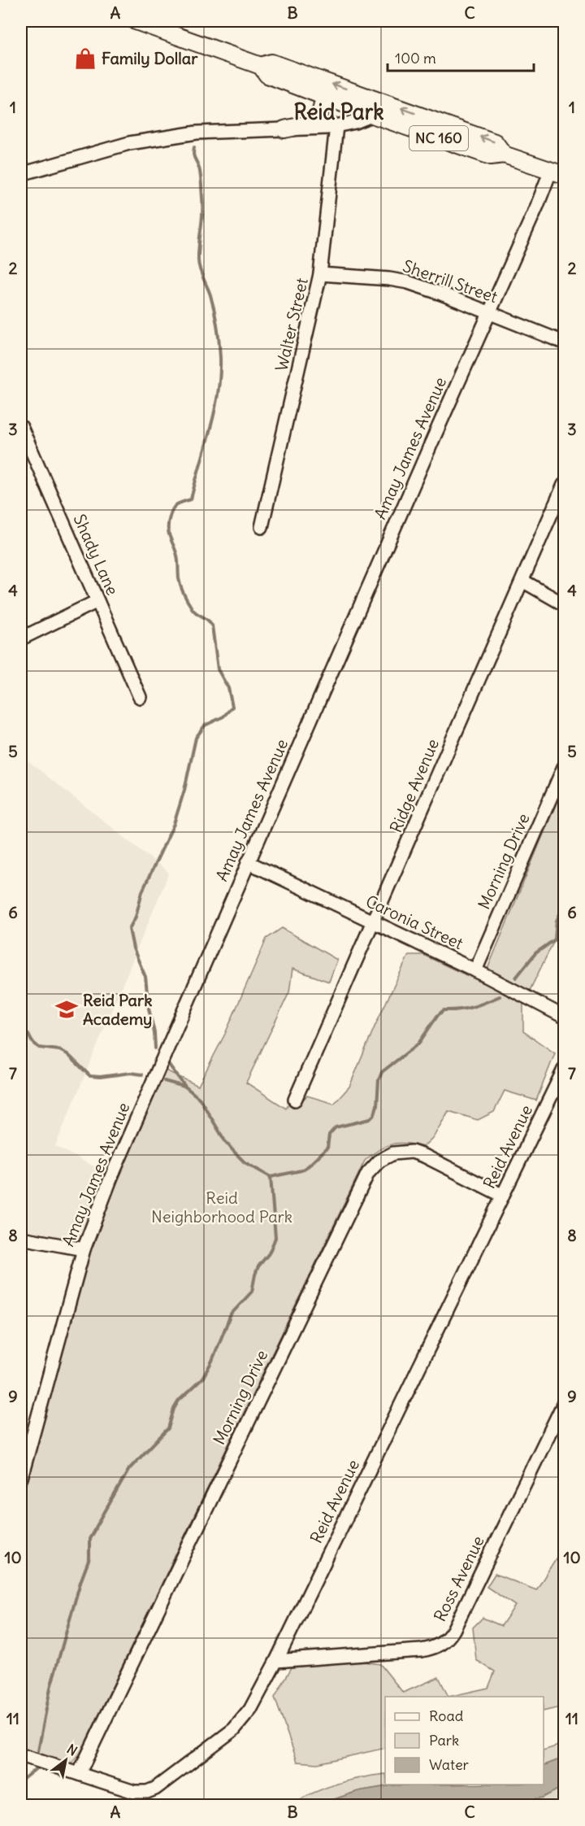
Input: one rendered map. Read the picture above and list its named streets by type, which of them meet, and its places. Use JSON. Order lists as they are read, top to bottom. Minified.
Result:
{"streets":{"main road":["NC 160"],"street":["Sherrill Street","Walter Street","Amay James Avenue","Shady Lane","Ridge Avenue","Morning Drive","Caronia Street","Reid Avenue","Ross Avenue"]},"crossings":[["NC 160","Amay James Avenue"],["Sherrill Street","Walter Street"],["Sherrill Street","Amay James Avenue"],["Amay James Avenue","Caronia Street"],["Ridge Avenue","Caronia Street"],["Morning Drive","Caronia Street"],["Morning Drive","Reid Avenue"],["Reid Avenue","Ross Avenue"]],"districts":["Reid Park"],"parks":["Reid Neighborhood Park"],"places":{"shop":["Family Dollar"],"school or university":["Reid Park Academy"]},"legend":["Road","Park","Water"],"scale_bar":"100 m","north":"top right","grid":{"columns":["A","B","C"],"rows":["1","2","3","4","5","6","7","8","9","10","11"]}}
